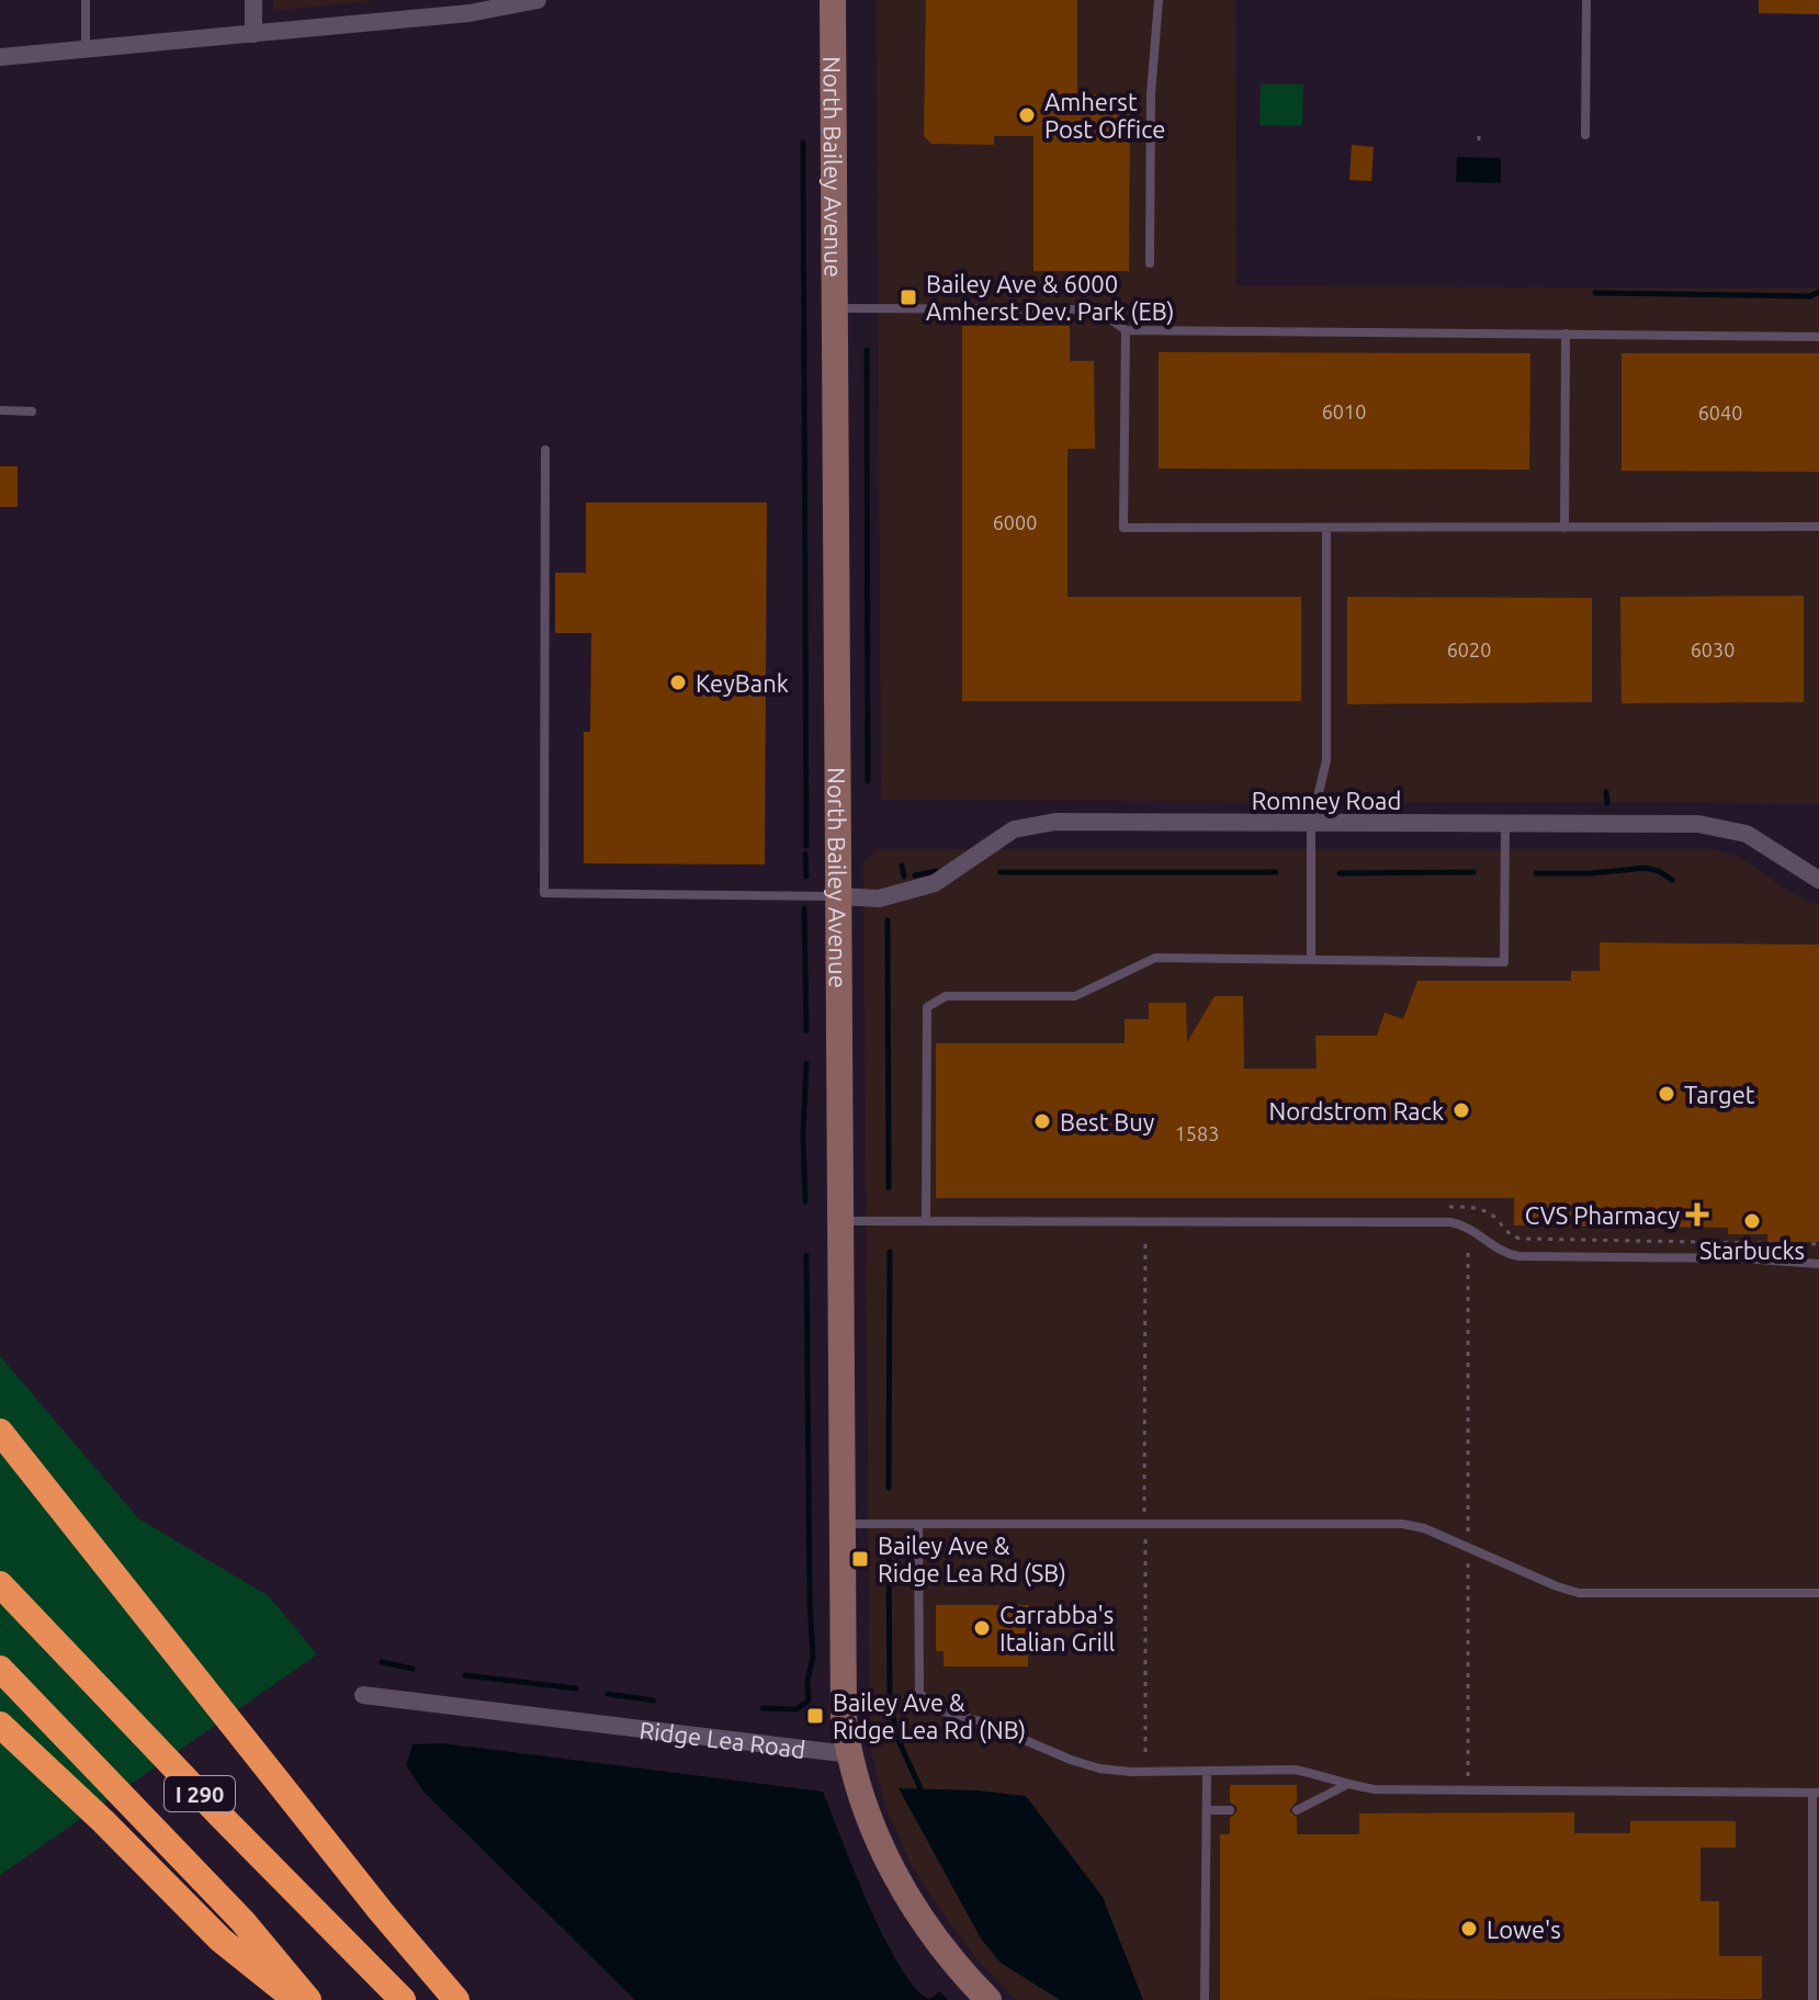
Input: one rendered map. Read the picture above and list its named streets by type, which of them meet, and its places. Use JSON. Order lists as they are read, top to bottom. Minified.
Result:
{"streets":{"highway":["I 290"],"street":["North Bailey Avenue","Romney Road","Ridge Lea Road"]},"crossings":[["North Bailey Avenue","Romney Road"],["North Bailey Avenue","Ridge Lea Road"]],"places":{"other":["Amherst Post Office","KeyBank","Target","Nordstrom Rack","Best Buy","Starbucks","Carrabba's Italian Grill","Lowe's"],"transit":["Bailey Ave & 6000 Amherst Dev. Park (EB)","Bailey Ave & Ridge Lea Rd (SB)","Bailey Ave & Ridge Lea Rd (NB)"],"health":["CVS Pharmacy"]},"house_numbers":["6010","6040","6000","6020","6030","1583"]}
